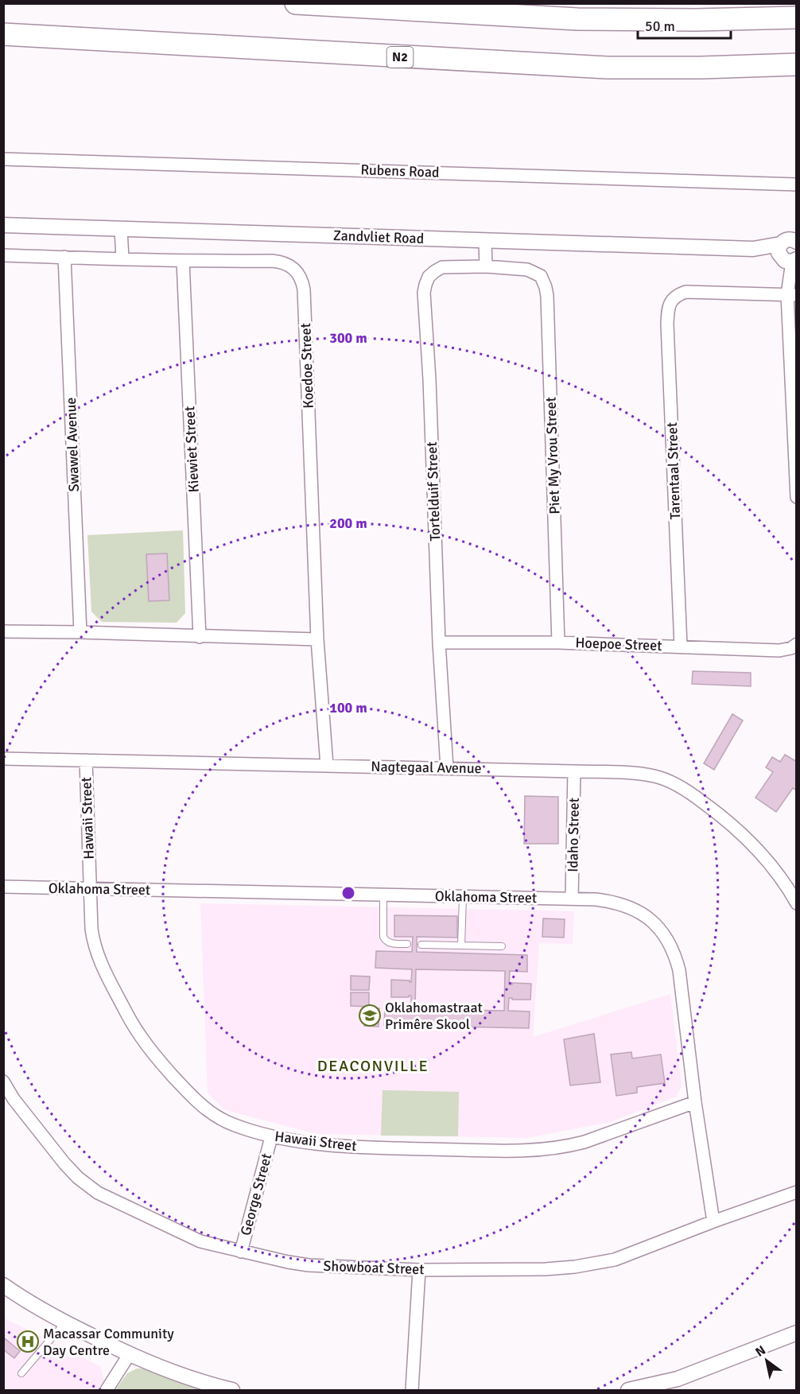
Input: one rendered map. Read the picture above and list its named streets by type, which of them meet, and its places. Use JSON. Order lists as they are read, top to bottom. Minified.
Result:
{"streets":{"highway":["N2"],"street":["Rubens Road","Zandvliet Road","Koedoe Street","Swawel Avenue","Kiewiet Street","Piet My Vrou Street","Tarentaal Street","Tortelduif Street","Hoepoe Street","Nagtegaal Avenue","Hawaii Street","Idaho Street","Oklahoma Street","George Street","Showboat Street"]},"crossings":[["Koedoe Street","Swawel Avenue"],["Koedoe Street","Kiewiet Street"],["Koedoe Street","Nagtegaal Avenue"],["Piet My Vrou Street","Tortelduif Street"],["Piet My Vrou Street","Hoepoe Street"],["Tarentaal Street","Hoepoe Street"],["Tortelduif Street","Hoepoe Street"],["Tortelduif Street","Nagtegaal Avenue"],["Nagtegaal Avenue","Hawaii Street"],["Nagtegaal Avenue","Idaho Street"],["Hawaii Street","Oklahoma Street"],["Hawaii Street","George Street"],["Idaho Street","Oklahoma Street"],["Oklahoma Street","Showboat Street"],["George Street","Showboat Street"]],"districts":["DEACONVILLE"],"places":{"school or university":["Oklahomastraat Primêre Skool"],"hospital":["Macassar Community Day Centre"]},"scale_bar":"50 m","north":"top left","rings":["300 m","200 m","100 m"]}
